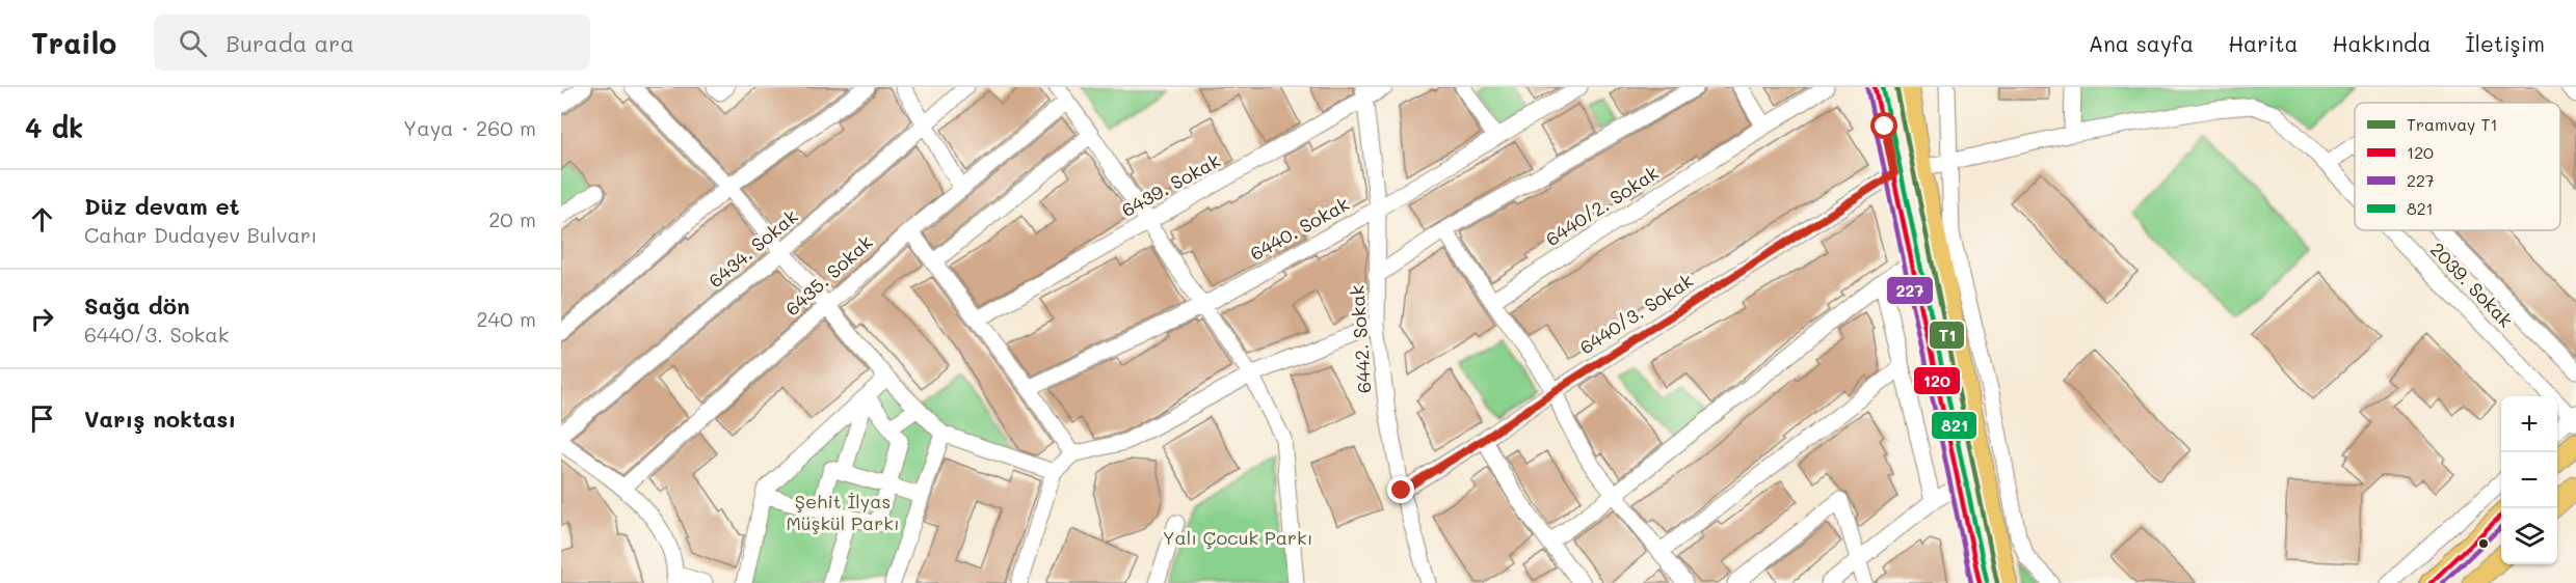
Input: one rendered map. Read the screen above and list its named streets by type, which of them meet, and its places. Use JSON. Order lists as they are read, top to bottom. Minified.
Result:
{"streets":{"street":["6439. Sokak","6440/2. Sokak","6440. Sokak","6434. Sokak","6435. Sokak","2039. Sokak","6440/3. Sokak","6442. Sokak"]},"crossings":[["6439. Sokak","6442. Sokak"],["6440. Sokak","6442. Sokak"],["6440/3. Sokak","6442. Sokak"]],"parks":["Şehit İlyas Müşkül Parkı","Yalı Çocuk Parkı"],"lines":["tram line T1","transit line 120","transit line 821","transit line 227"],"legend":["Tramvay T1","120","227","821"],"page":{"header":"Trailo","search":"Burada ara","nav":["Ana sayfa","Harita","Hakkında","İletişim"],"heading":["4 dk","Yaya · 260 m"],"list":[["Düz devam et","Cahar Dudayev Bulvarı","20 m"],["Sağa dön","6440/3. Sokak","240 m"],"Varış noktası"],"map_buttons":["+","−"]}}
